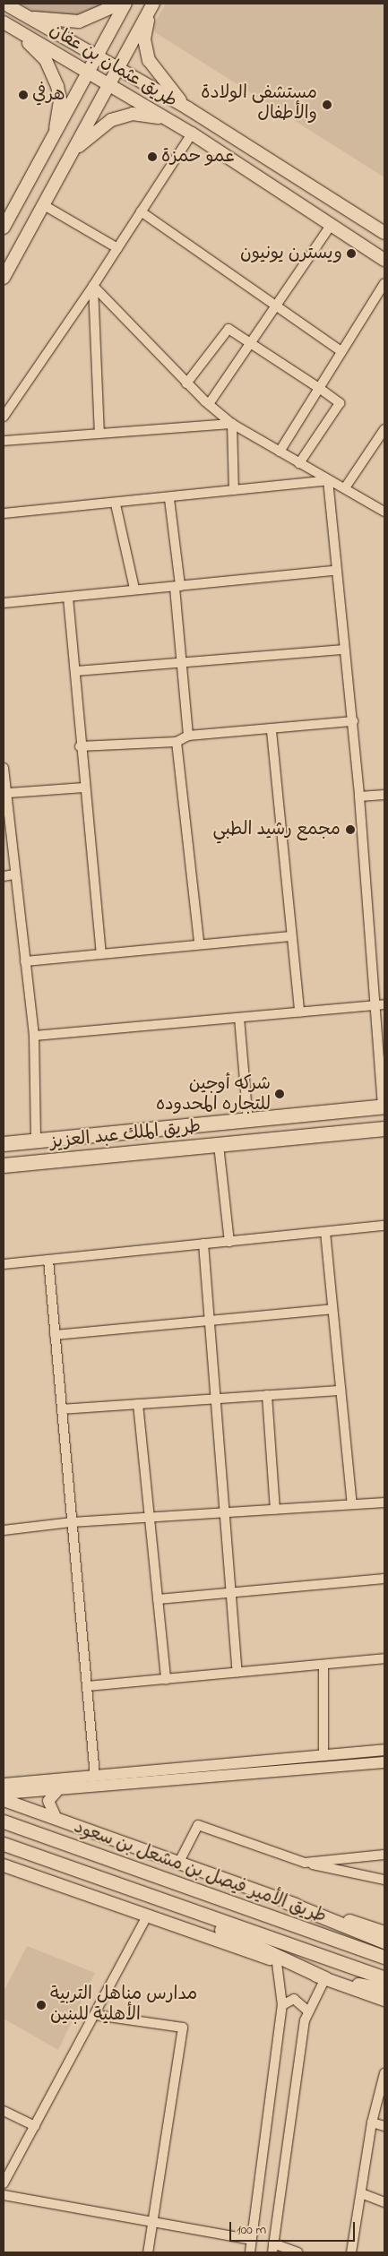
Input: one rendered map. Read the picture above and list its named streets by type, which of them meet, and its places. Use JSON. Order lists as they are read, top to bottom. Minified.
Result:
{"streets":{"highway":["طريق الملك عبد العزيز"],"main road":["طريق عثمان بن عفان","طريق الأمير فيصل بن مشعل بن سعود"]},"places":["هرفي","مستشفى الولادة والأطفال","عمو حمزة","ويسترن يونيون","مجمع رشيد الطبي","شركه أوجين للتجاره المحدوده","مدارس مناهل التربية الأهلية للبنين"],"scale_bar":"100 m"}
